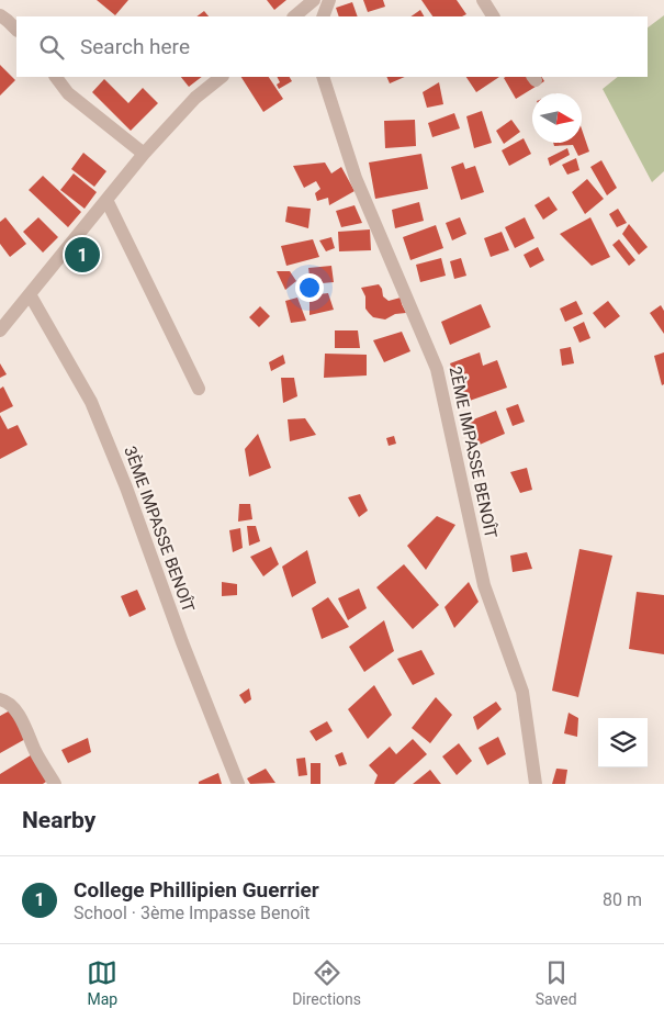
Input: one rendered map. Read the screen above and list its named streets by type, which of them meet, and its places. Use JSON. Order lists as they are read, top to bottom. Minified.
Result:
{"streets":{"street":["2ÈME IMPASSE BENOÎT","3ÈME IMPASSE BENOÎT"]},"north":"right","page":{"search":"Search here","pins":"1","heading":"Nearby","list":[{"mark":"1","name":"College Phillipien Guerrier","note":"School · 3ème Impasse Benoît","value":"80 m"}],"nav":["Map","Directions","Saved"]}}
